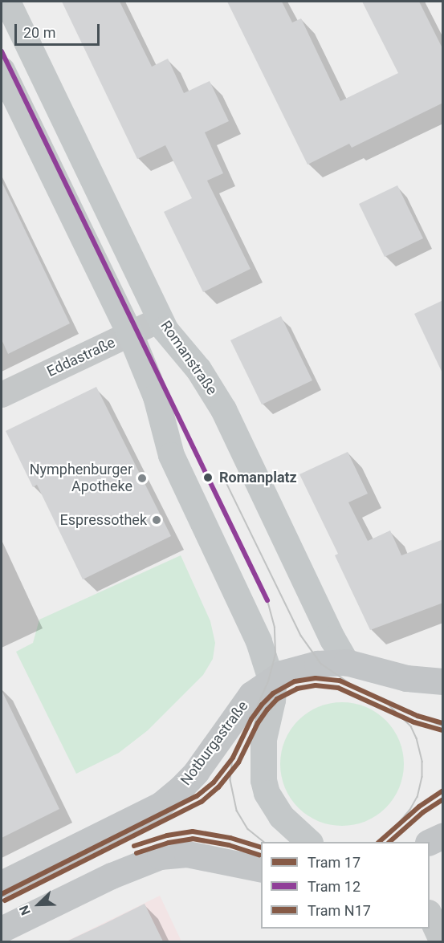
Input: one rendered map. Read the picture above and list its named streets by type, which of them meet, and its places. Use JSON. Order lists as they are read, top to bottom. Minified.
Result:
{"streets":{"main road":["Romanstraße","Notburgastraße"],"street":["Eddastraße"]},"crossings":[["Eddastraße","Romanstraße"]],"places":["Romanplatz","Nymphenburger Apotheke","Espressothek"],"lines":["tram line 12","tram line 17","tram line N17"],"legend":["Tram 17","Tram 12","Tram N17"],"scale_bar":"20 m","north":"bottom left"}
